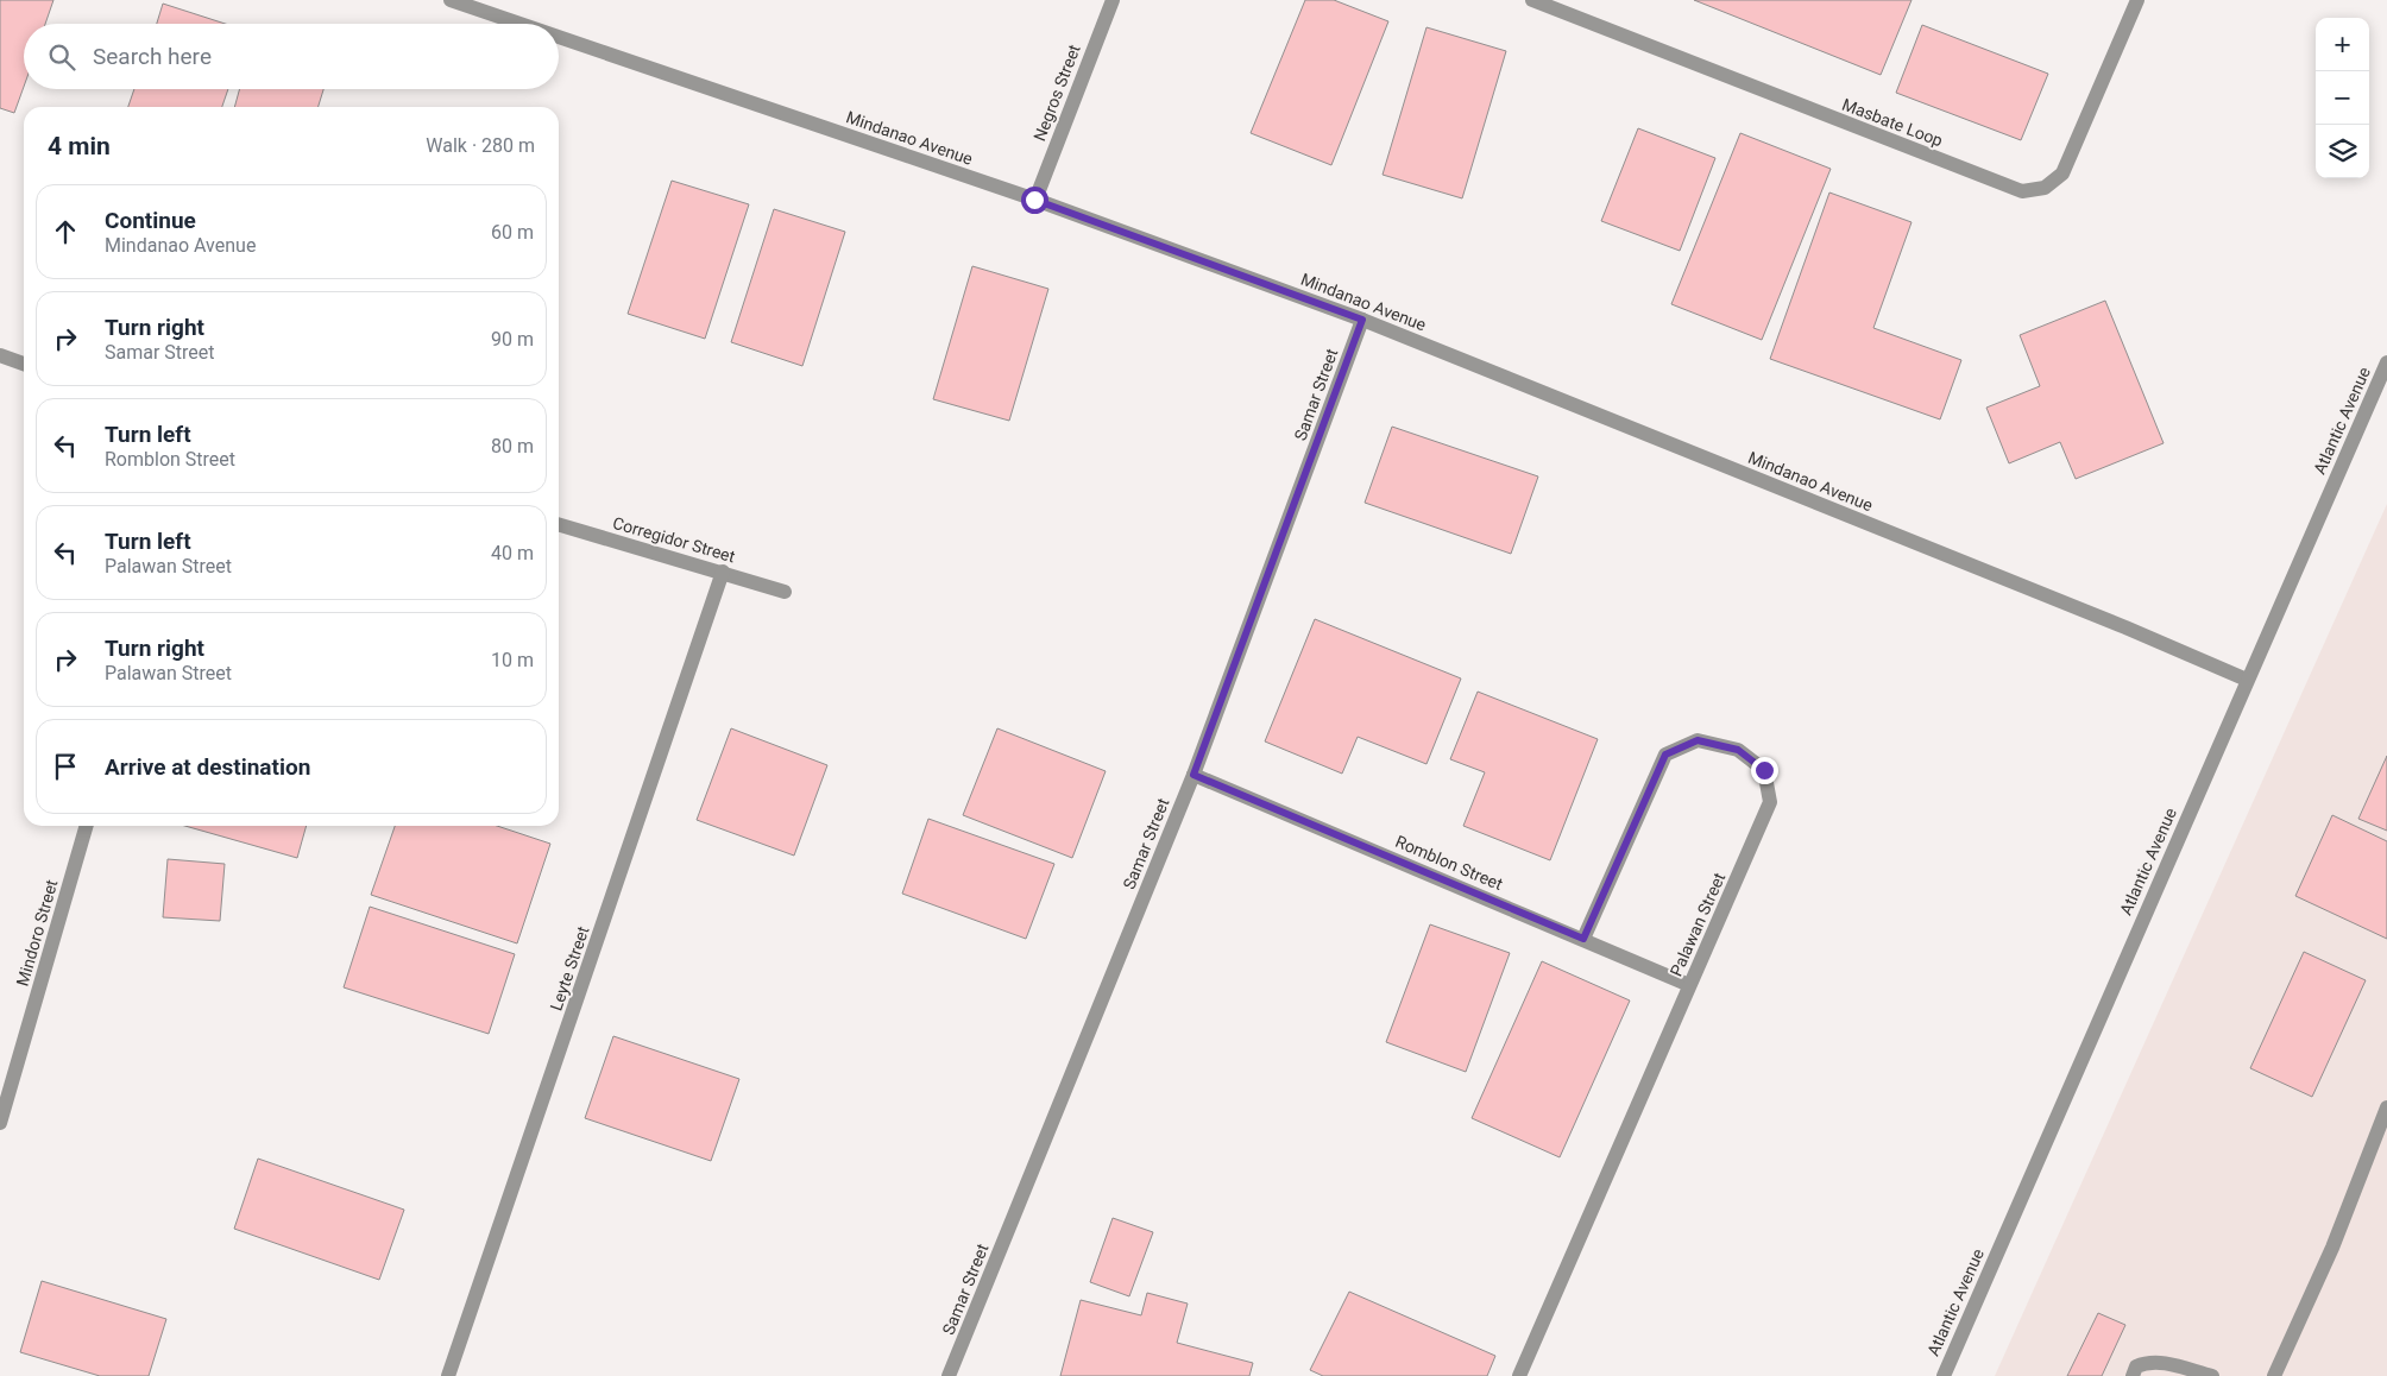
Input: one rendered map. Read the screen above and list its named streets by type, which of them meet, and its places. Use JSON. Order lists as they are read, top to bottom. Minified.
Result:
{"streets":{"street":["Negros Street","Masbate Loop","Mindanao Avenue","Samar Street","Atlantic Avenue","Corregidor Street","Romblon Street","Palawan Street","Mindoro Street","Leyte Street"]},"crossings":[["Negros Street","Mindanao Avenue"],["Mindanao Avenue","Samar Street"],["Mindanao Avenue","Atlantic Avenue"],["Samar Street","Romblon Street"],["Corregidor Street","Leyte Street"],["Romblon Street","Palawan Street"]],"page":{"map_buttons":["+","−"],"search":"Search here","heading":["4 min","Walk · 280 m"],"list":[["Continue","Mindanao Avenue","60 m"],["Turn right","Samar Street","90 m"],["Turn left","Romblon Street","80 m"],["Turn left","Palawan Street","40 m"],["Turn right","Palawan Street","10 m"],"Arrive at destination"]}}
